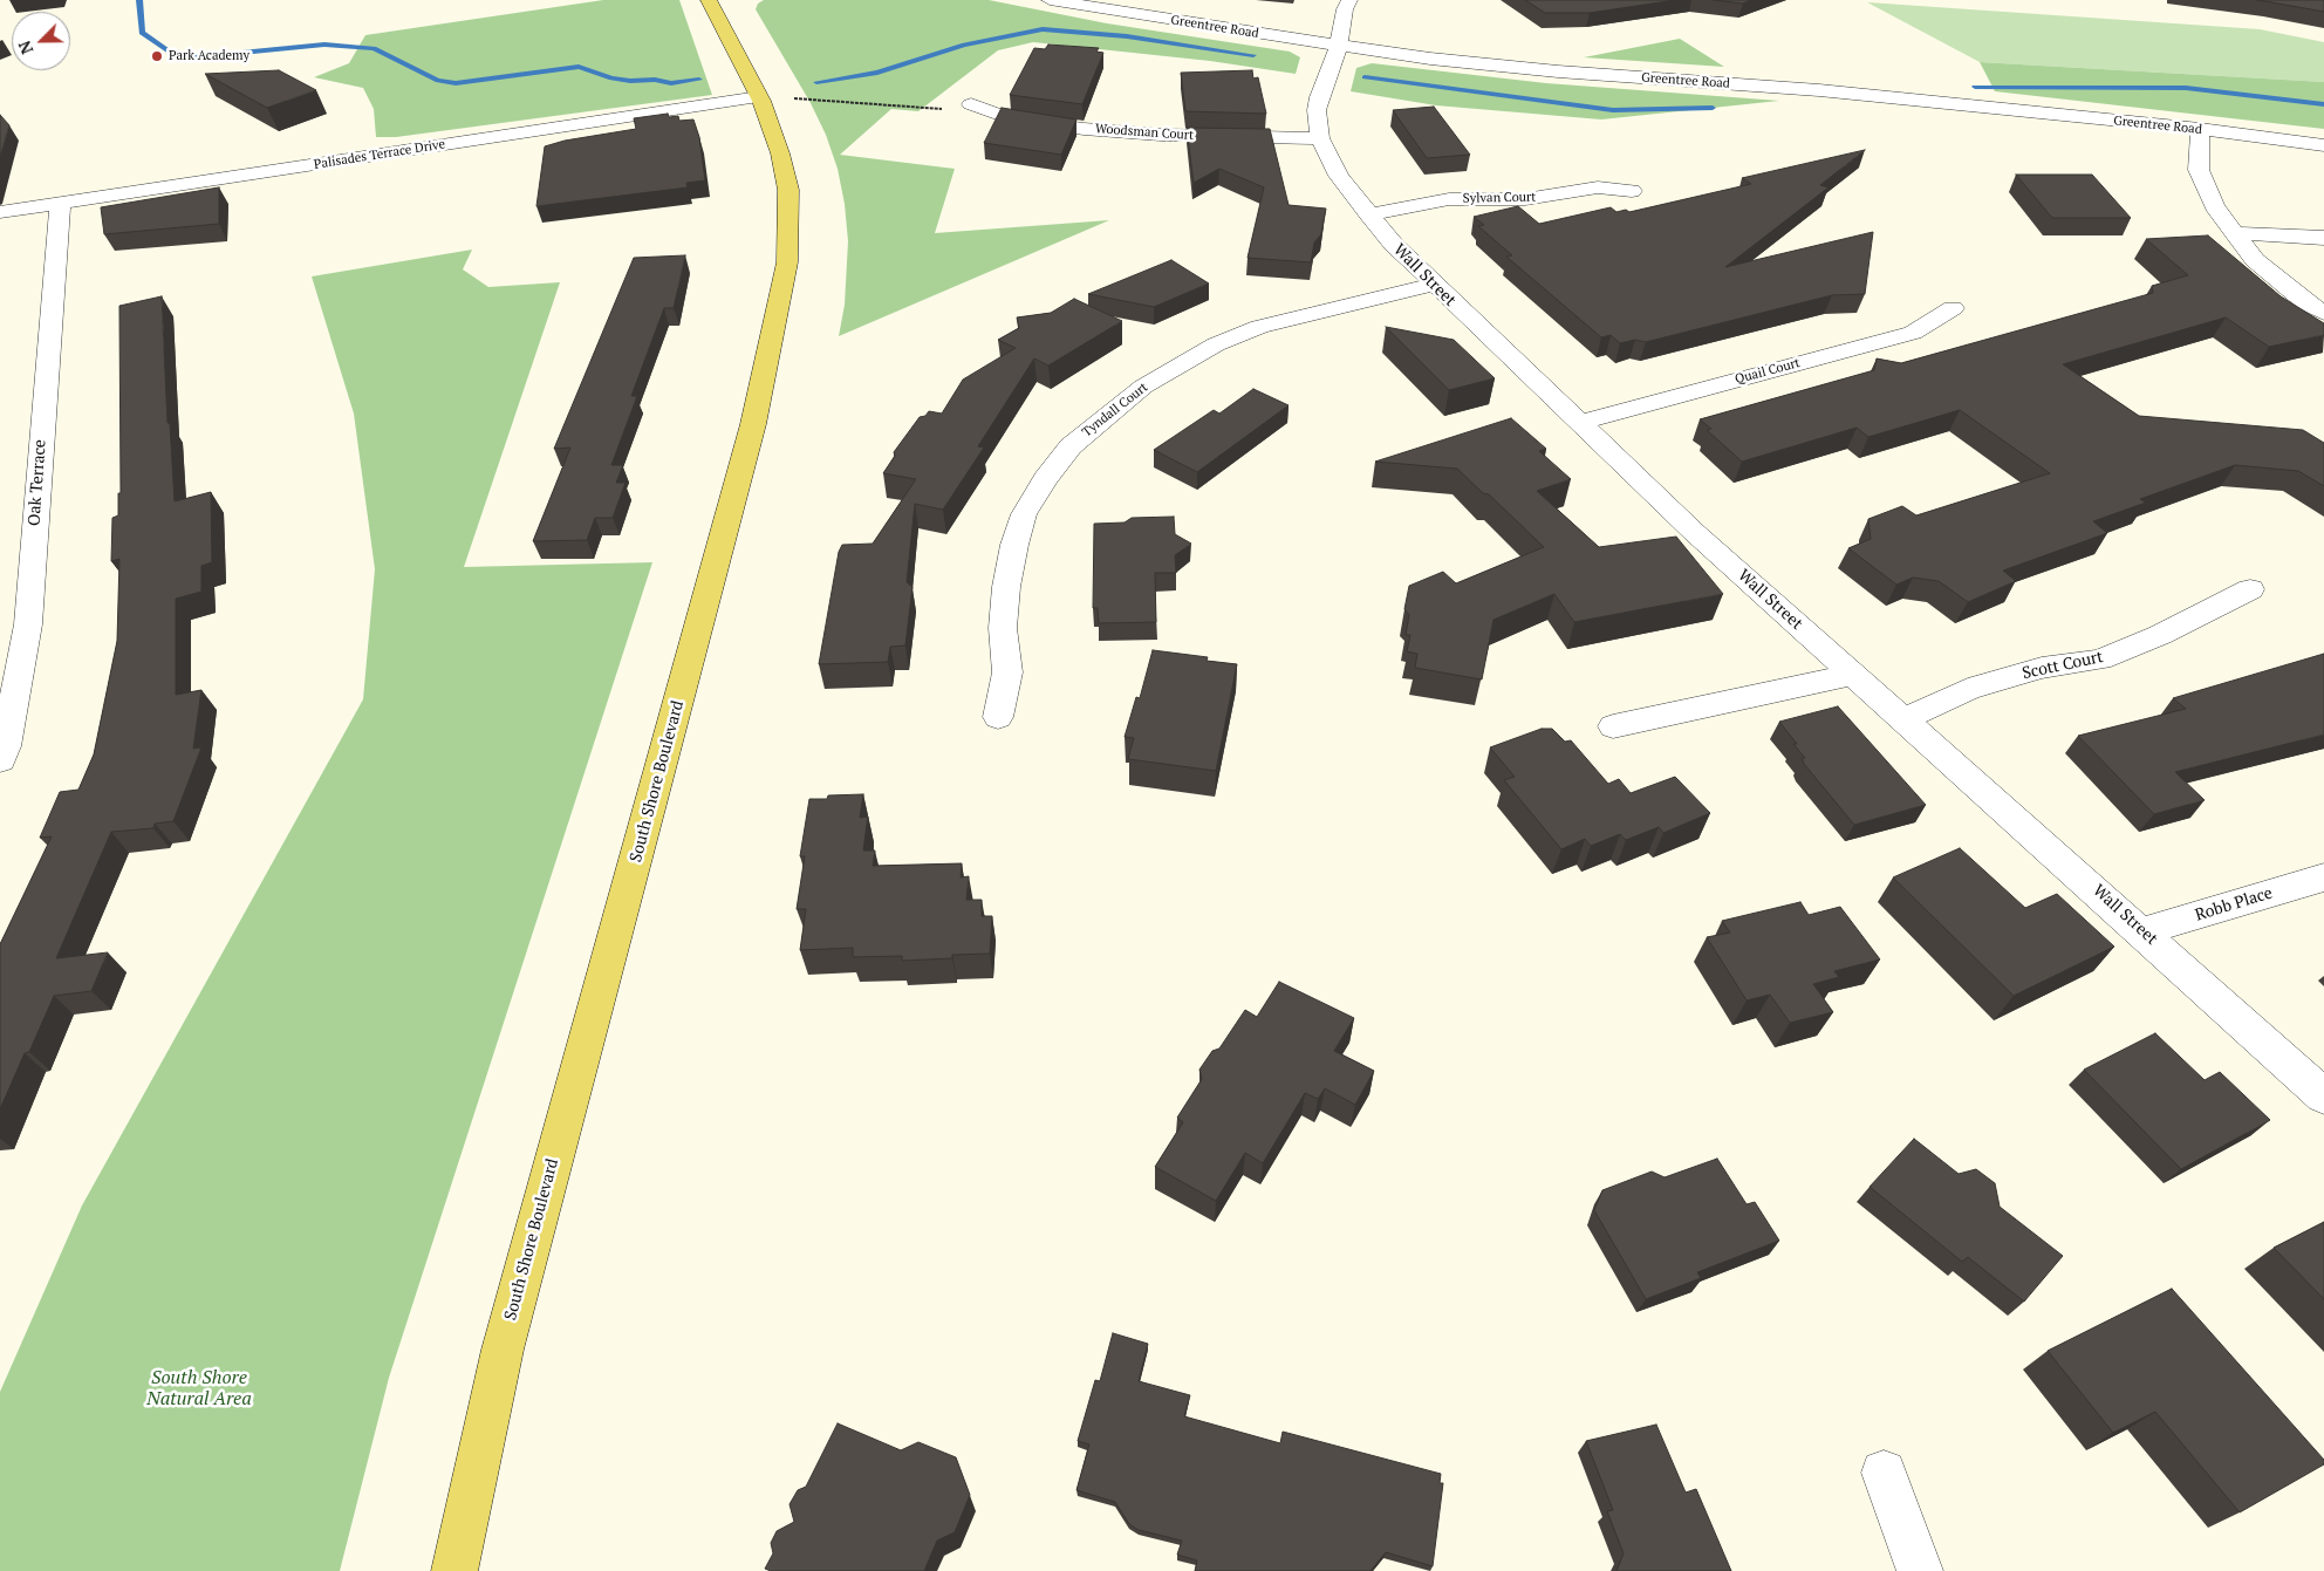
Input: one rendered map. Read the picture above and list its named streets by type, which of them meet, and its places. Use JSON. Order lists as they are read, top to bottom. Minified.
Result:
{"streets":{"main road":["South Shore Boulevard"],"street":["Greentree Road","Woodsman Court","Palisades Terrace Drive","Sylvan Court","Wall Street","Quail Court","Tyndall Court","Oak Terrace","Scott Court","Robb Place"]},"crossings":[["Greentree Road","Wall Street"],["Woodsman Court","Wall Street"],["Palisades Terrace Drive","Oak Terrace"],["Palisades Terrace Drive","South Shore Boulevard"],["Sylvan Court","Wall Street"],["Wall Street","Quail Court"],["Wall Street","Tyndall Court"],["Wall Street","Scott Court"],["Wall Street","Robb Place"]],"parks":["South Shore Natural Area"],"places":["Park Academy"],"north":"bottom left"}
